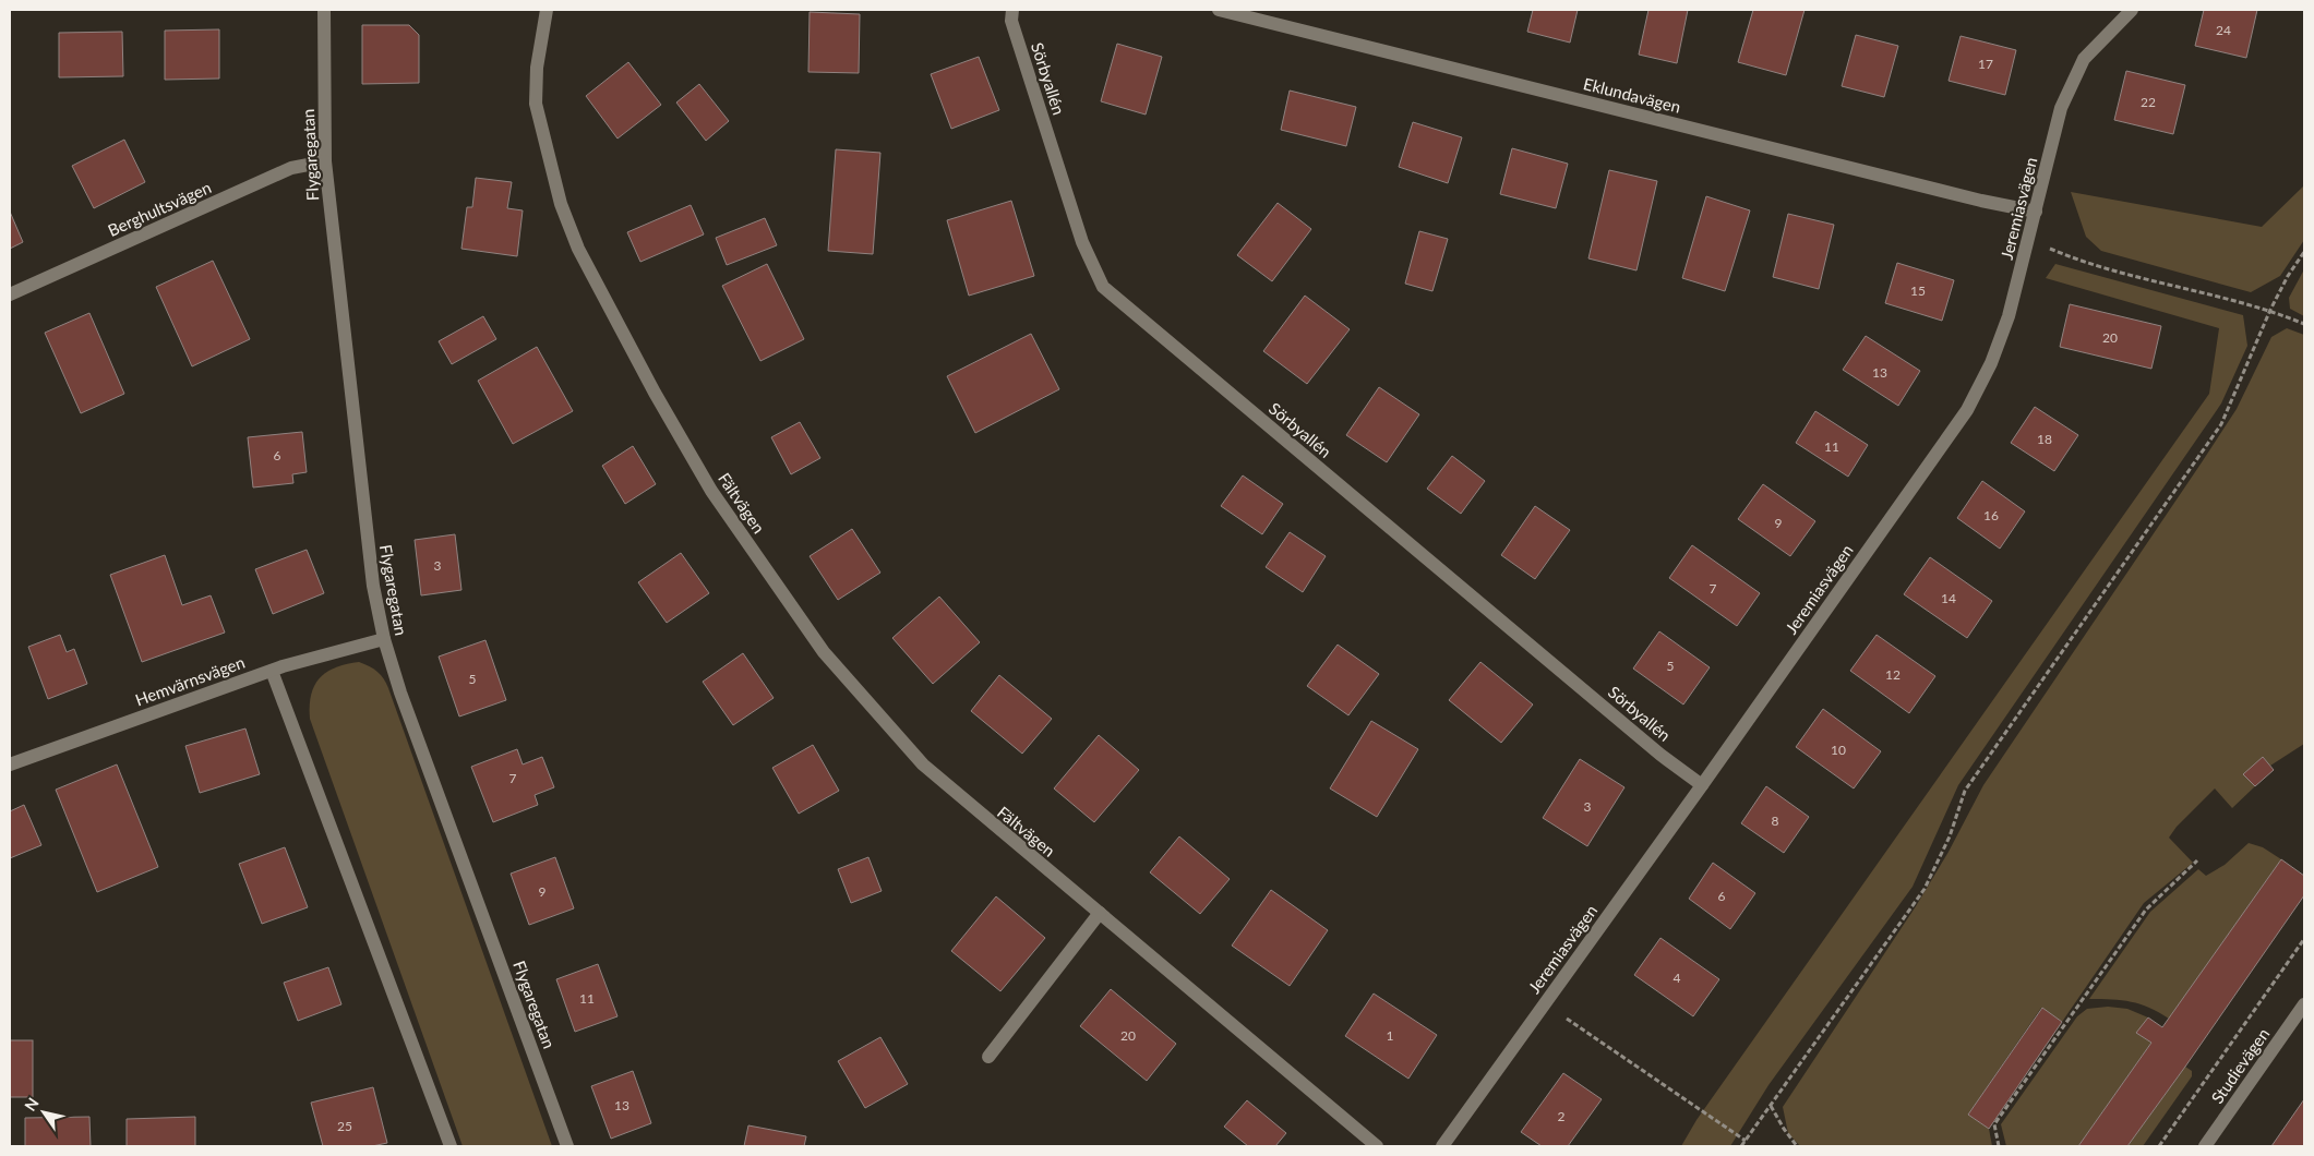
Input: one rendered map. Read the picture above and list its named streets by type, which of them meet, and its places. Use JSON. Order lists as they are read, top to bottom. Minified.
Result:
{"streets":{"street":["Sörbyallén","Eklundavägen","Flygaregatan","Berghultsvägen","Jeremiasvägen","Fältvägen","Hemvärnsvägen","Studievägen"]},"crossings":[["Sörbyallén","Jeremiasvägen"],["Eklundavägen","Jeremiasvägen"],["Flygaregatan","Berghultsvägen"],["Flygaregatan","Hemvärnsvägen"]],"house_numbers":["24","17","22","15","20","13","18","11","6","16","9","3","7","14","5","12","5","10","7","3","8","9","6","4","11","20","1","13","2","25"],"north":"top left"}
